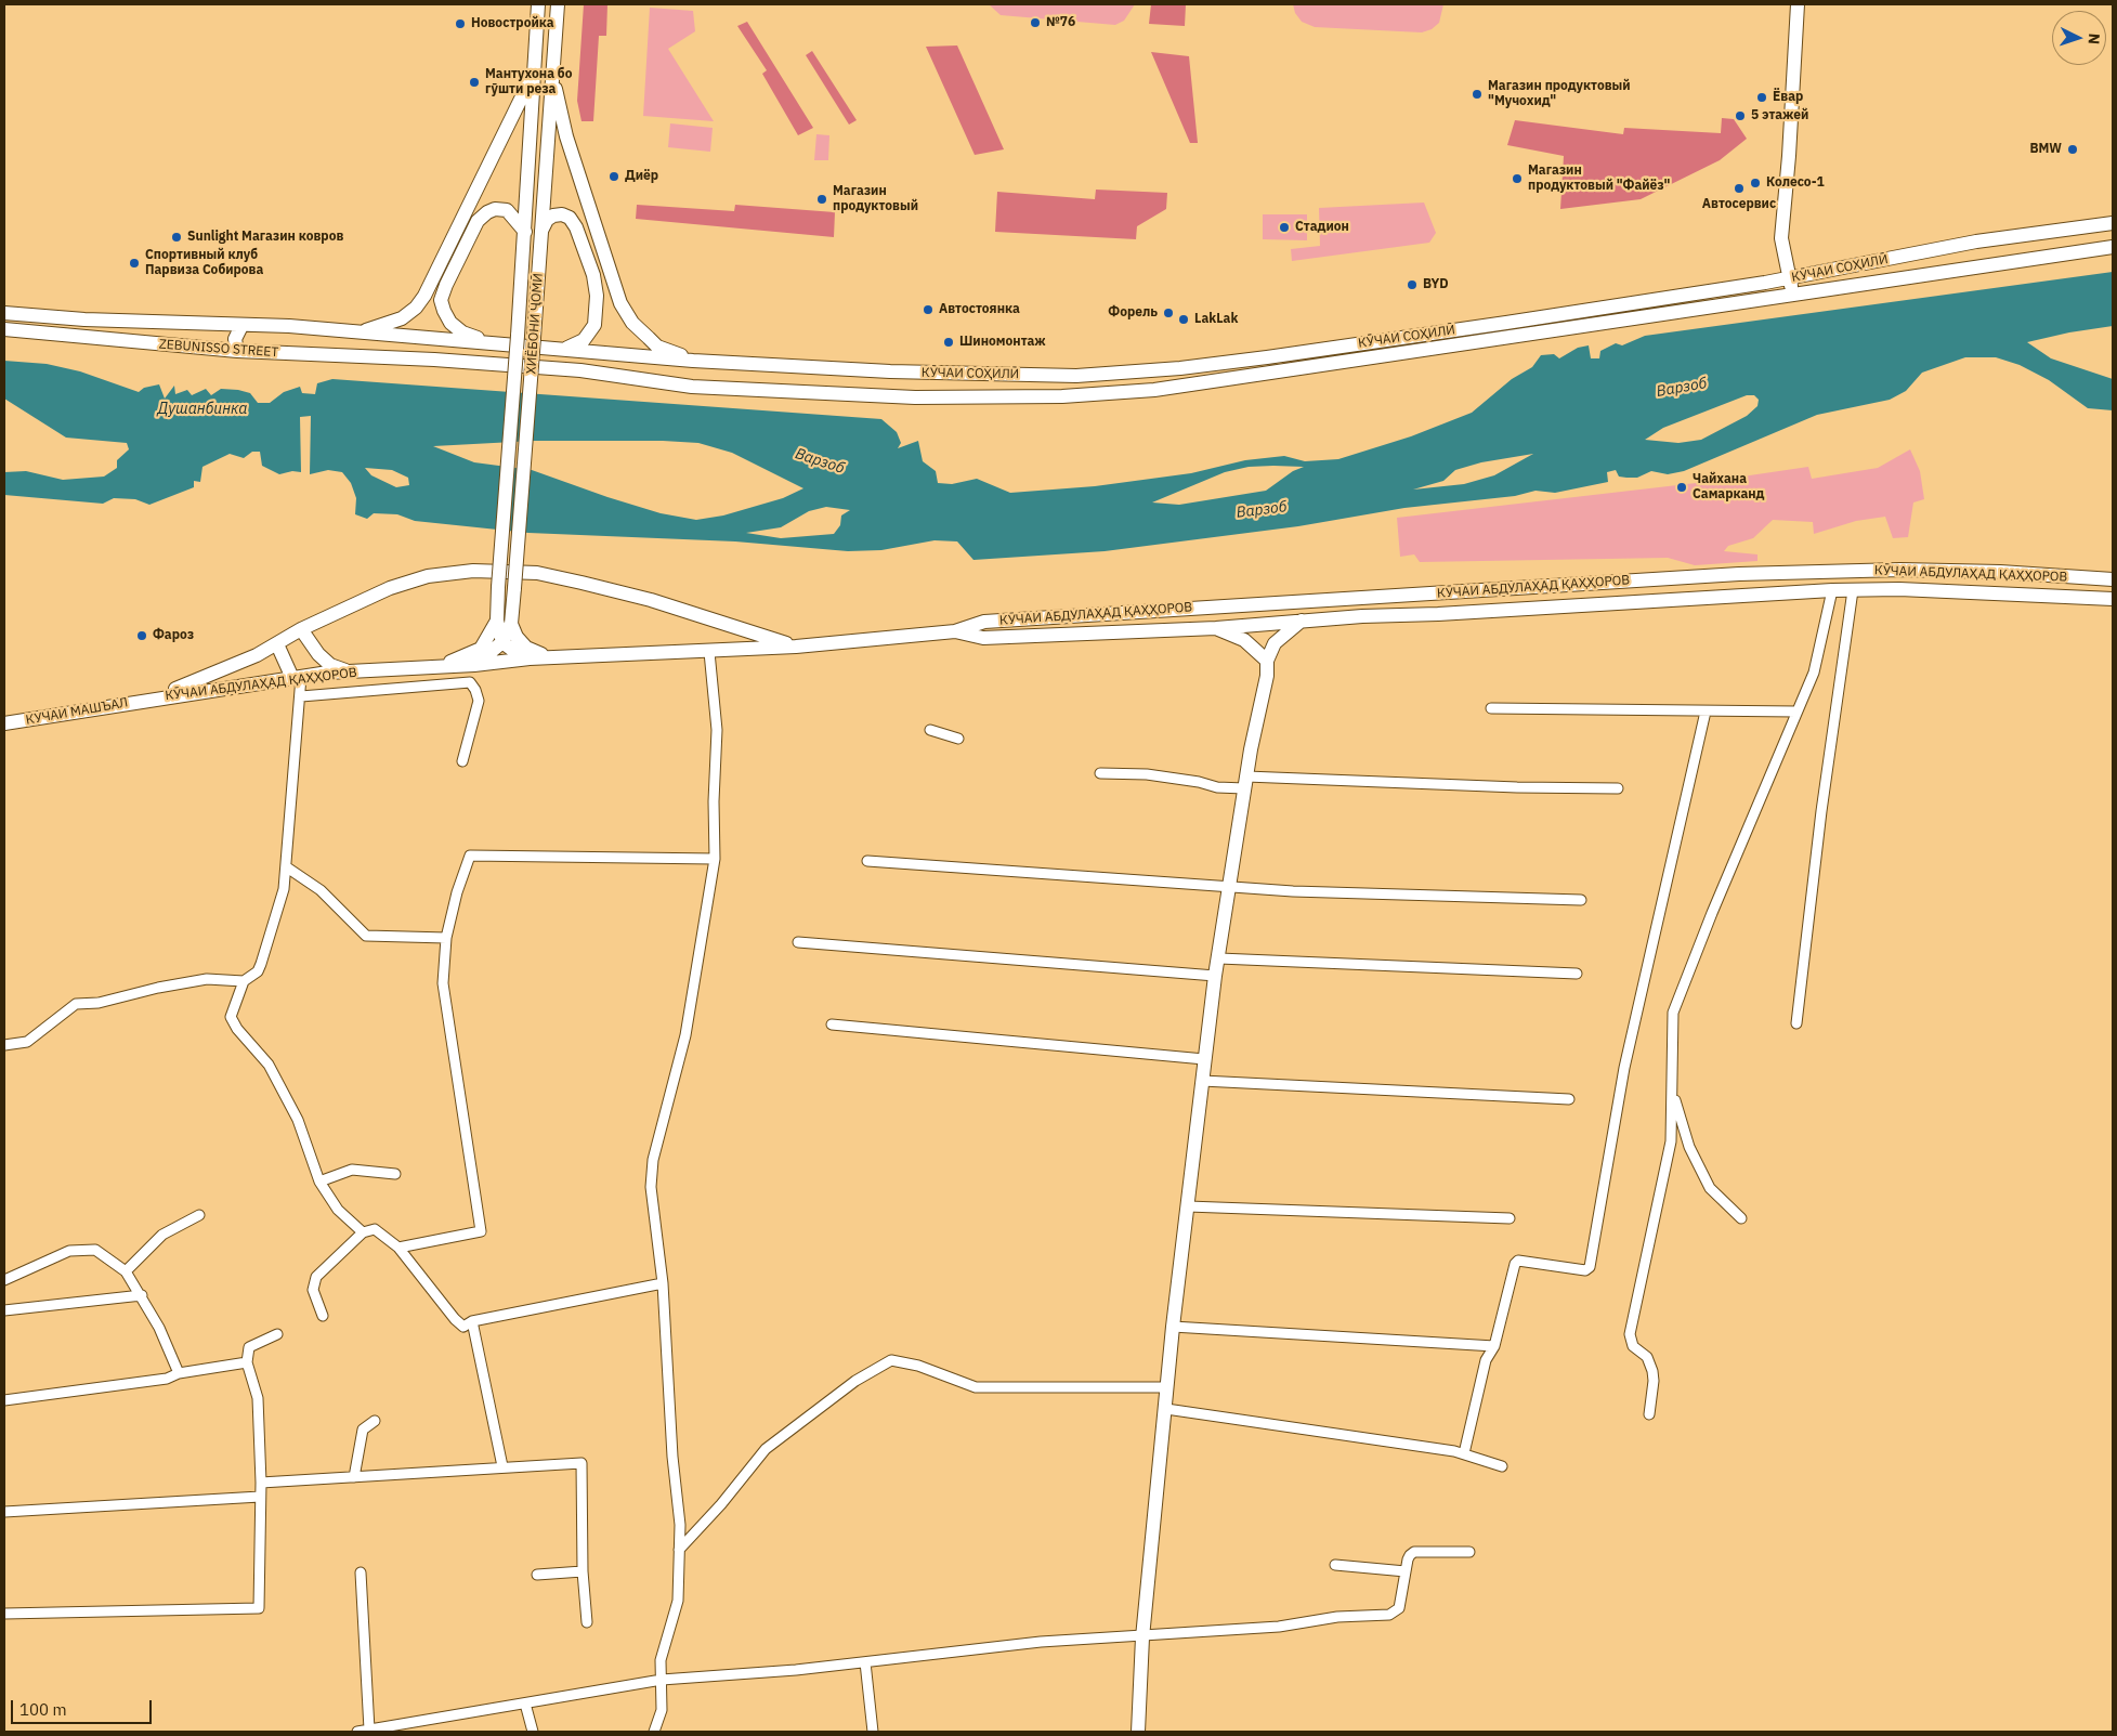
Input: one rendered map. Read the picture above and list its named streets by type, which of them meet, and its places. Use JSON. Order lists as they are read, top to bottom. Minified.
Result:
{"streets":{"main road":["КӮЧАИ СОҲИЛӢ","ХИЁБОНИ ҶОМӢ","ZEBUNISSO STREET","КӮЧАИ АБДУЛАҲАД ҚАҲҲОРОВ","КУЧАИ МАШЪАЛ"]},"crossings":[["ХИЁБОНИ ҶОМӢ","КӮЧАИ АБДУЛАҲАД ҚАҲҲОРОВ"],["КӮЧАИ АБДУЛАҲАД ҚАҲҲОРОВ","КУЧАИ МАШЪАЛ"]],"water":["Варзоб","Душанбинка"],"places":["№76","Новостройка","Мантухона бо гӯшти реза","Магазин продуктовый \"Мучохид\"","Ёвар","5 этажей","BMW","Диёр","Магазин продуктовый \"Файёз\"","Колесо-1","Автосервис","Магазин продуктовый","Стадион","Sunlight Магазин ковров","Спортивный клуб Парвиза Собирова","BYD","Автостоянка","Форель","LakLak","Шиномонтаж","Чайхана Самарканд","Фароз"],"scale_bar":"100 m","north":"right"}
